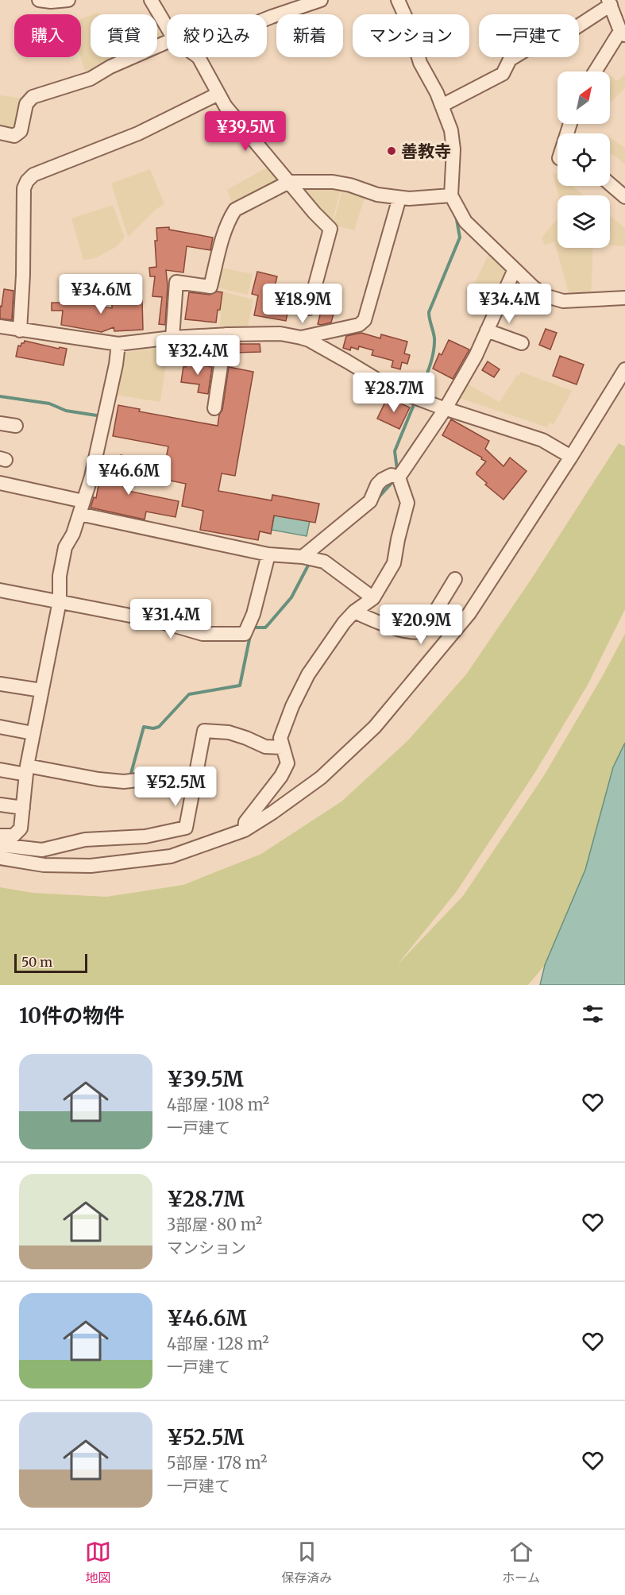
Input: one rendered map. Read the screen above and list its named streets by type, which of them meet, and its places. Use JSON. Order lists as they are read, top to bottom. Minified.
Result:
{"places":["善教寺"],"scale_bar":"50 m","north":"top right","page":{"chip":["購入","賃貸","絞り込み","新着","マンション","一戸建て"],"price":["¥39.5M","¥34.6M","¥18.9M","¥34.4M","¥32.4M","¥28.7M","¥46.6M","¥31.4M","¥20.9M","¥52.5M"],"scale":"50 m","heading":"10件の物件","list":[{"name":"¥39.5M","note":"4部屋 · 108 m² · 一戸建て"},{"name":"¥28.7M","note":"3部屋 · 80 m² · マンション"},{"name":"¥46.6M","note":"4部屋 · 128 m² · 一戸建て"},{"name":"¥52.5M","note":"5部屋 · 178 m² · 一戸建て"}],"tabs":["地図","保存済み","ホーム"]}}
